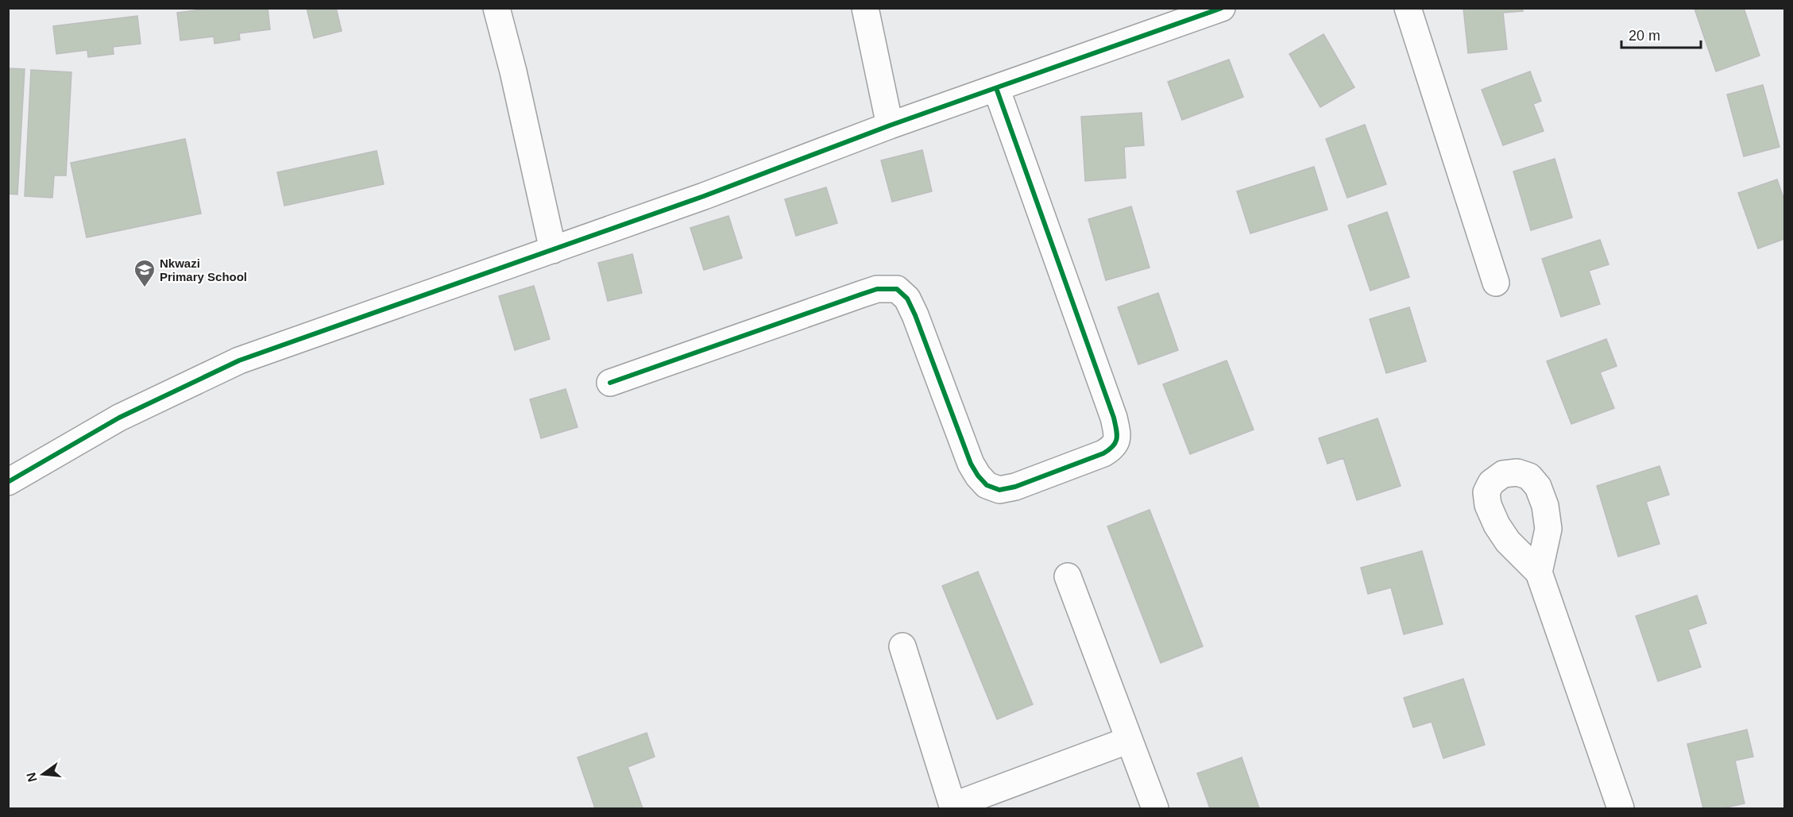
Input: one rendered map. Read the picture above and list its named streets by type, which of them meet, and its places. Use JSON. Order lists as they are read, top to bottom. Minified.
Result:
{"places":{"school or university":["Nkwazi Primary School"]},"scale_bar":"20 m","north":"left"}
